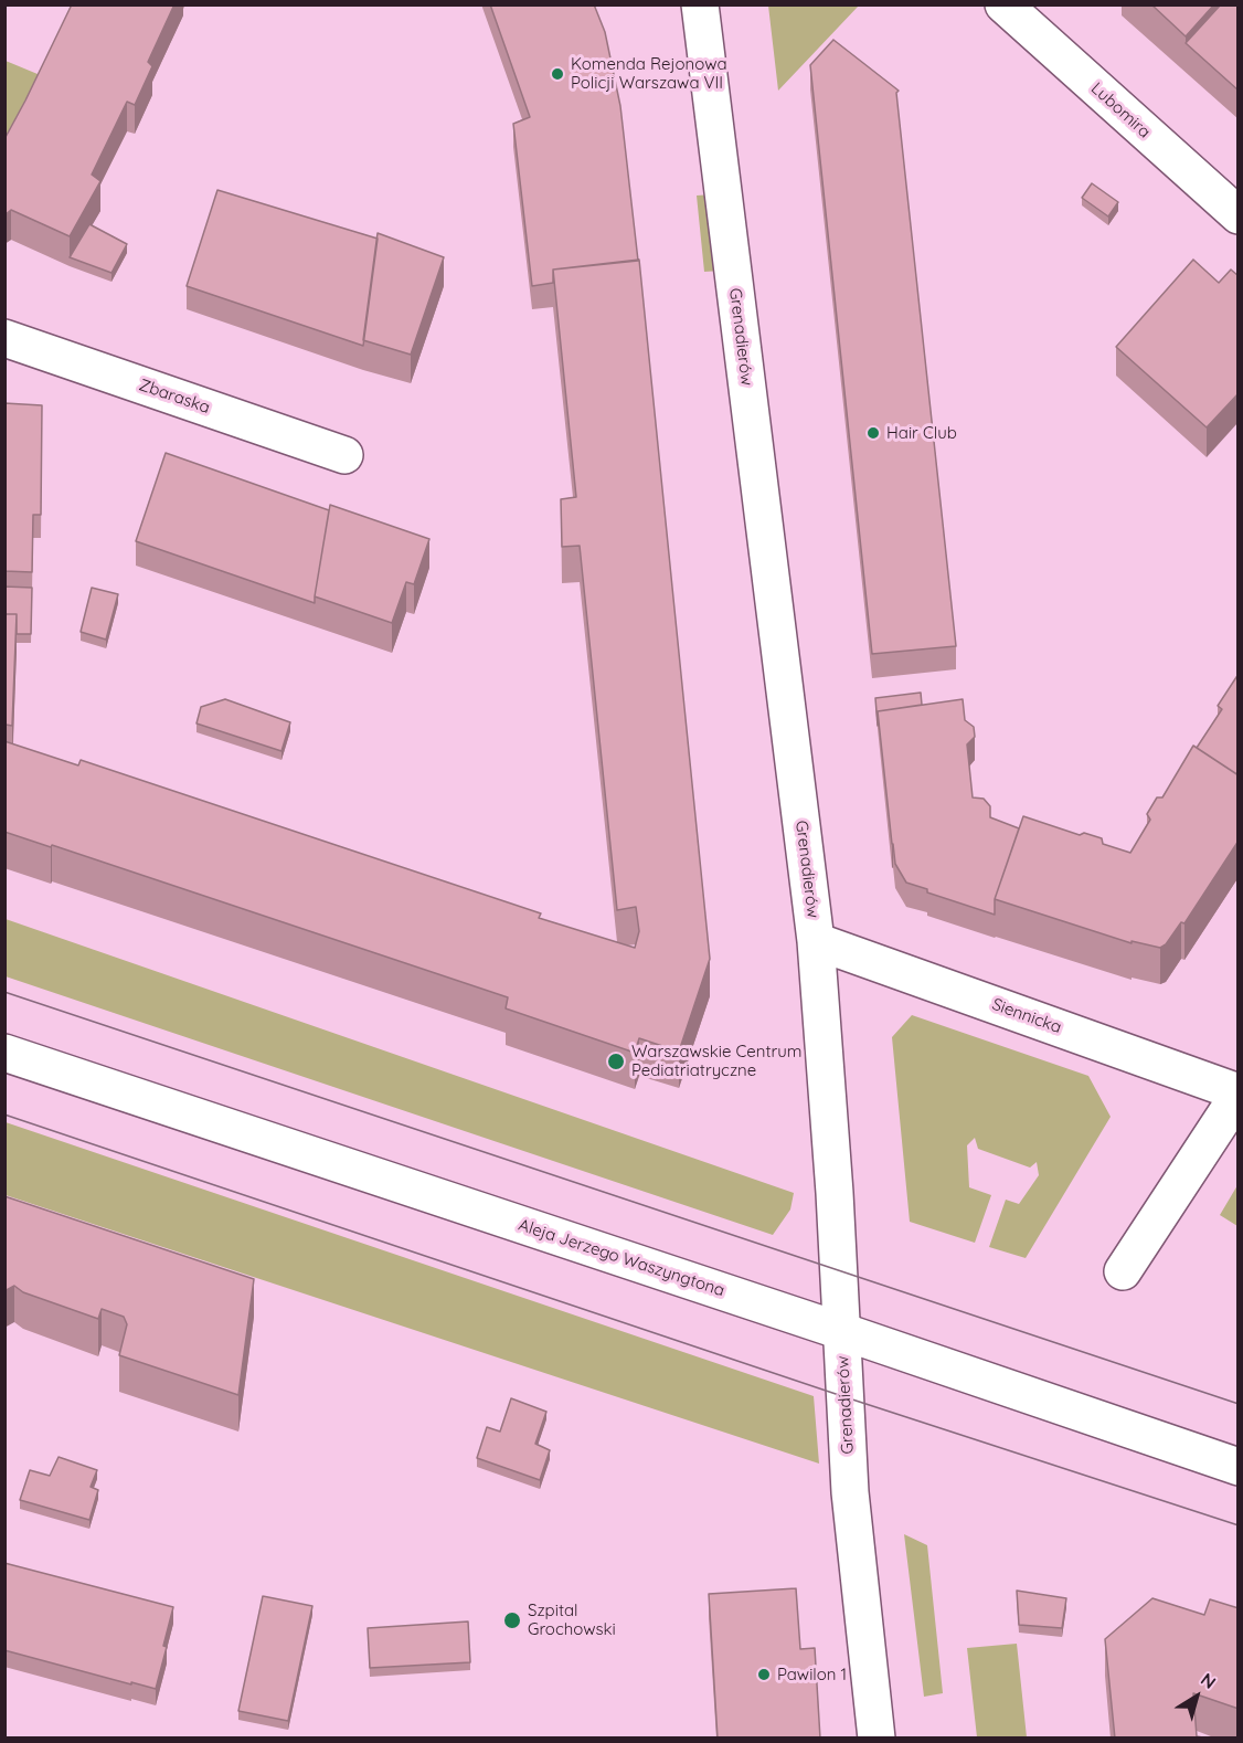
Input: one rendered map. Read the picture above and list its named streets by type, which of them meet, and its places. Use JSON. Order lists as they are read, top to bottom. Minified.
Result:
{"streets":{"street":["Lubomira","Grenadierów","Zbaraska","Siennicka","Aleja Jerzego Waszyngtona"]},"crossings":[["Grenadierów","Siennicka"],["Grenadierów","Aleja Jerzego Waszyngtona"]],"places":["Komenda Rejonowa Policji Warszawa VII","Hair Club","Warszawskie Centrum Pediatriatryczne","Szpital Grochowski","Pawilon 1"],"north":"top right"}
